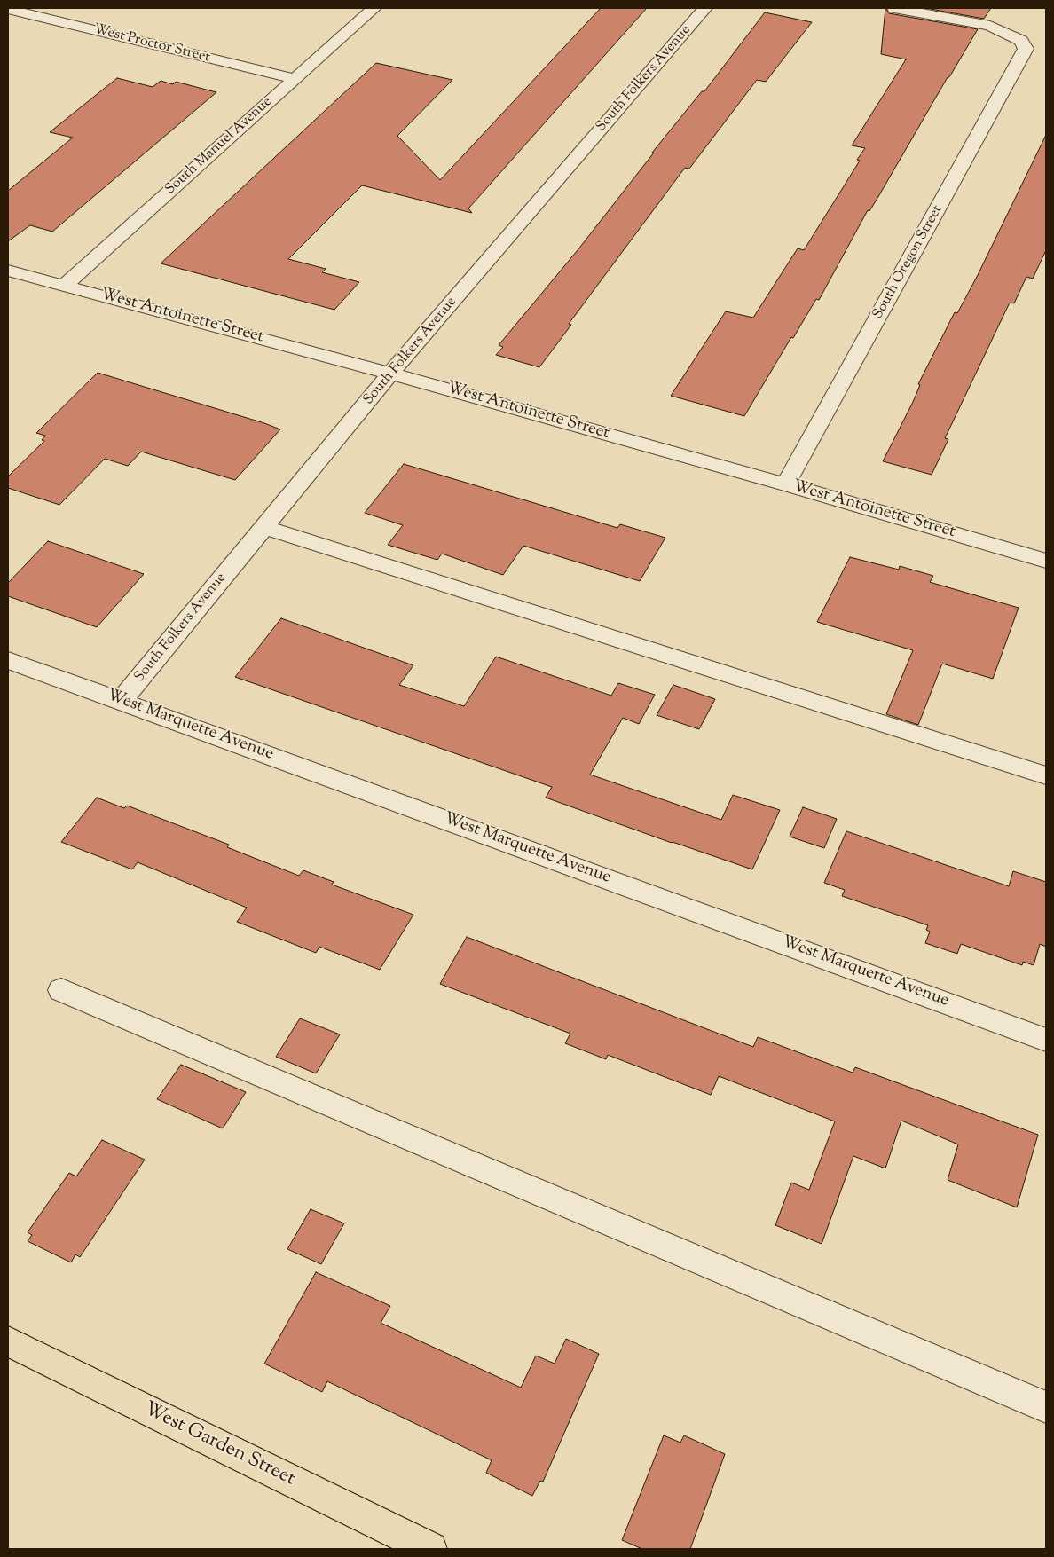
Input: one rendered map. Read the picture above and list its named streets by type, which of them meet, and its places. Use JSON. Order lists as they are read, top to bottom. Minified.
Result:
{"streets":{"main road":["West Garden Street"],"street":["West Proctor Street","South Folkers Avenue","South Manuel Avenue","South Oregon Street","West Antoinette Street","West Marquette Avenue"]},"crossings":[["West Proctor Street","South Manuel Avenue"],["South Folkers Avenue","West Antoinette Street"],["South Folkers Avenue","West Marquette Avenue"],["South Manuel Avenue","West Antoinette Street"],["South Oregon Street","West Antoinette Street"]]}
